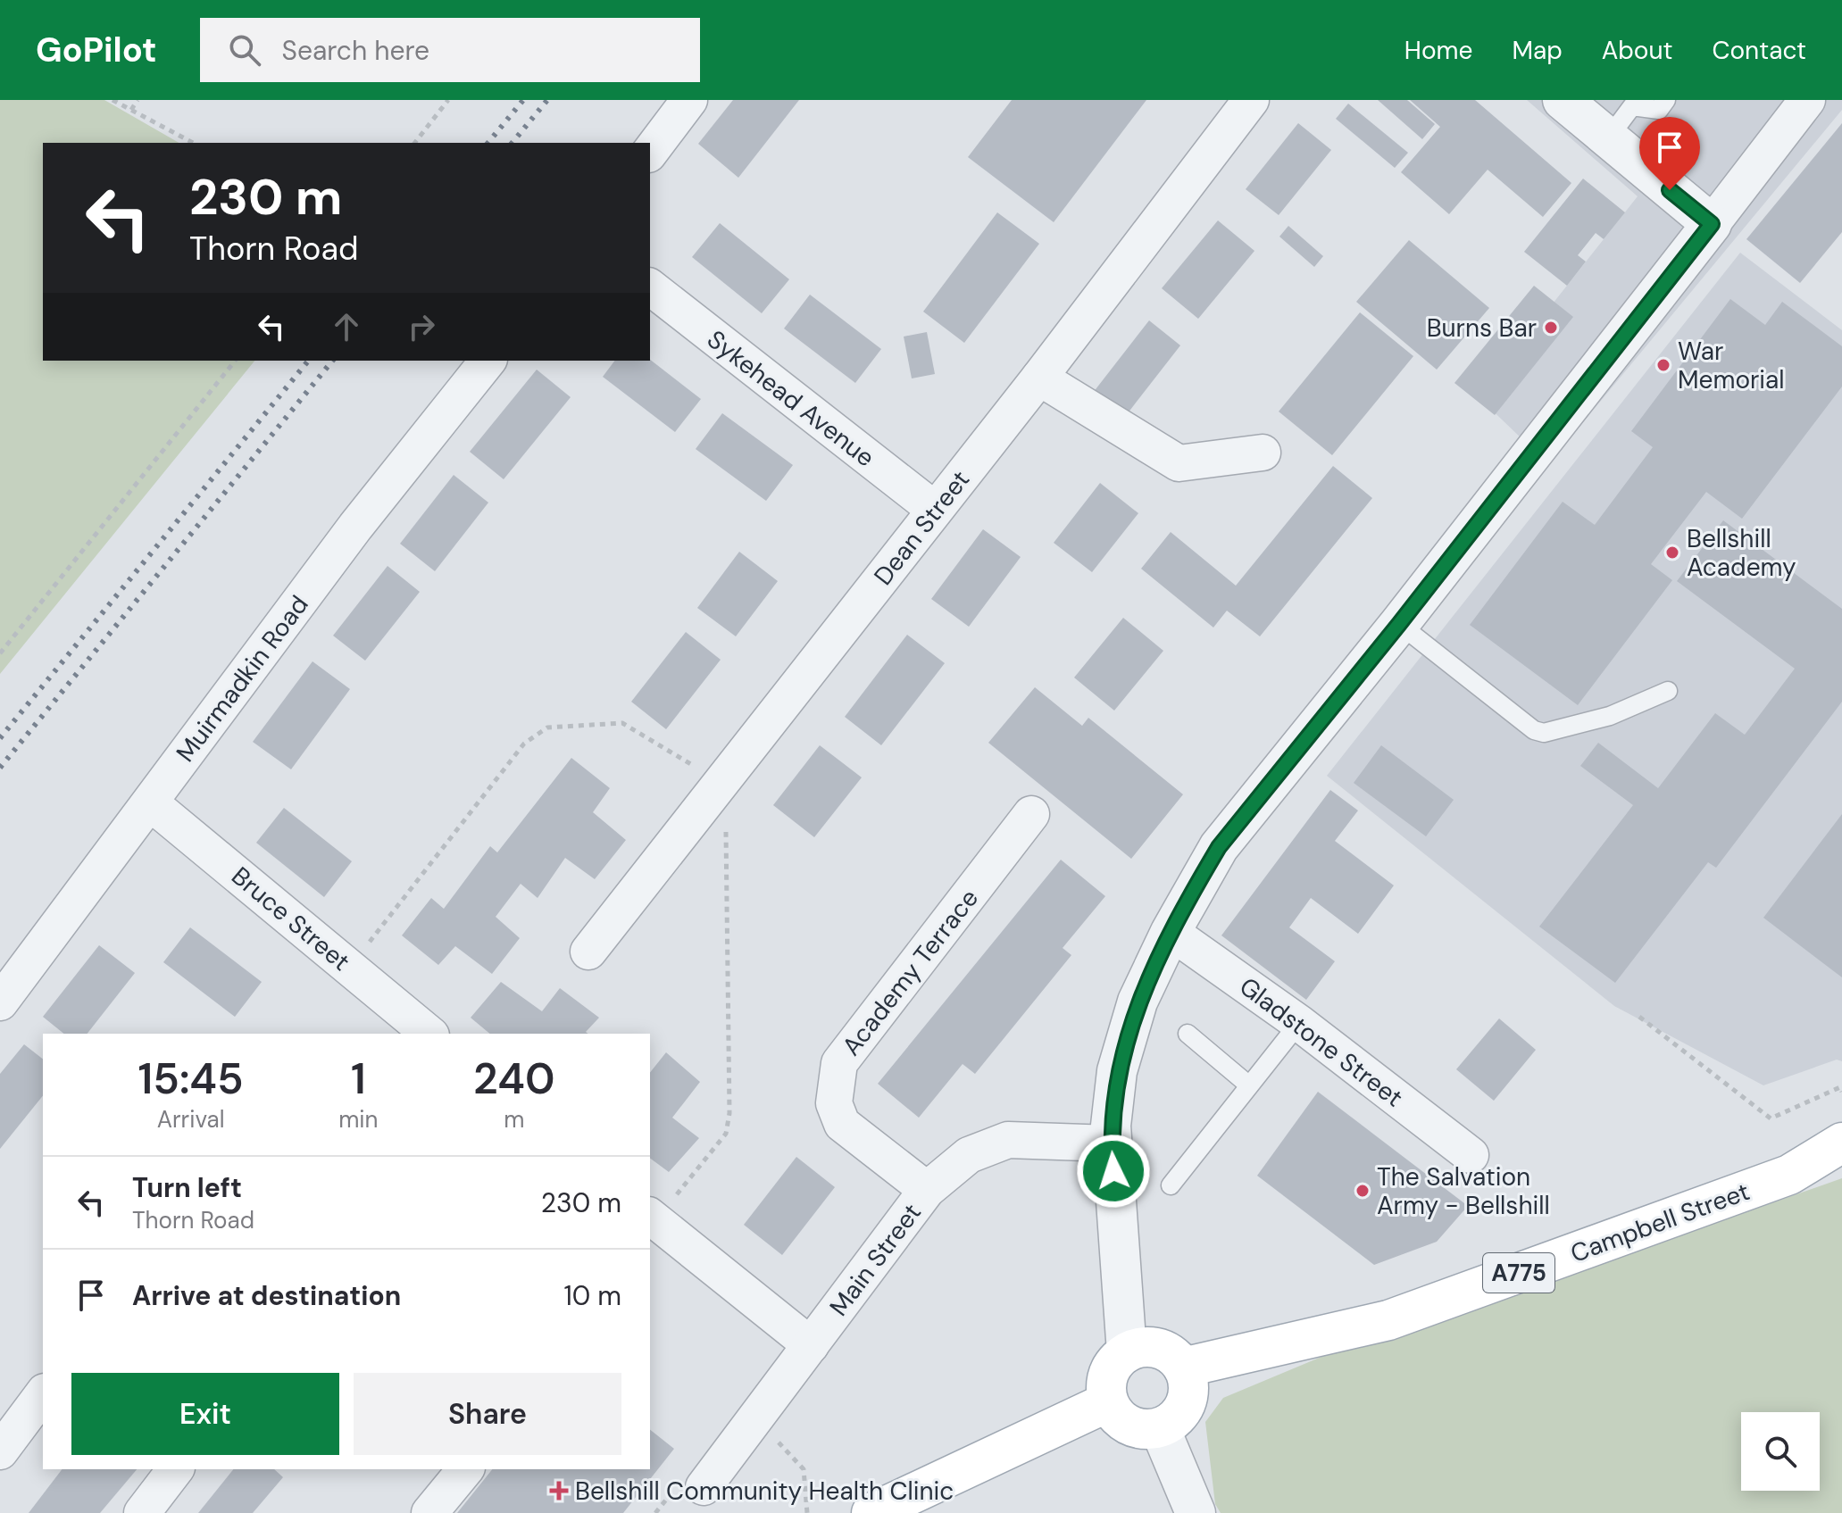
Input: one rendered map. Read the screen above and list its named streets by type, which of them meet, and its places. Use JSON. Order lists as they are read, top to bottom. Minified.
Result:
{"streets":{"main road":["Campbell Street","A775"],"street":["Sykehead Avenue","Dean Street","Muirmadkin Road","Bruce Street","Academy Terrace","Gladstone Street","Main Street"]},"crossings":[["Sykehead Avenue","Dean Street"],["Muirmadkin Road","Bruce Street"],["Academy Terrace","Main Street"]],"places":{"other":["Burns Bar","War Memorial","Bellshill Academy","The Salvation Army - Bellshill"],"health":["Bellshill Community Health Clinic"]},"page":{"header":"GoPilot","search":"Search here","nav":["Home","Map","About","Contact"],"turn":["230 m","Thorn Road"],"eta":["15:45","Arrival","1","min","240","m"],"list":[{"name":"Turn left","note":"Thorn Road","value":"230 m"},{"name":"Arrive at destination","value":"10 m"}],"buttons":["Exit","Share"]}}
